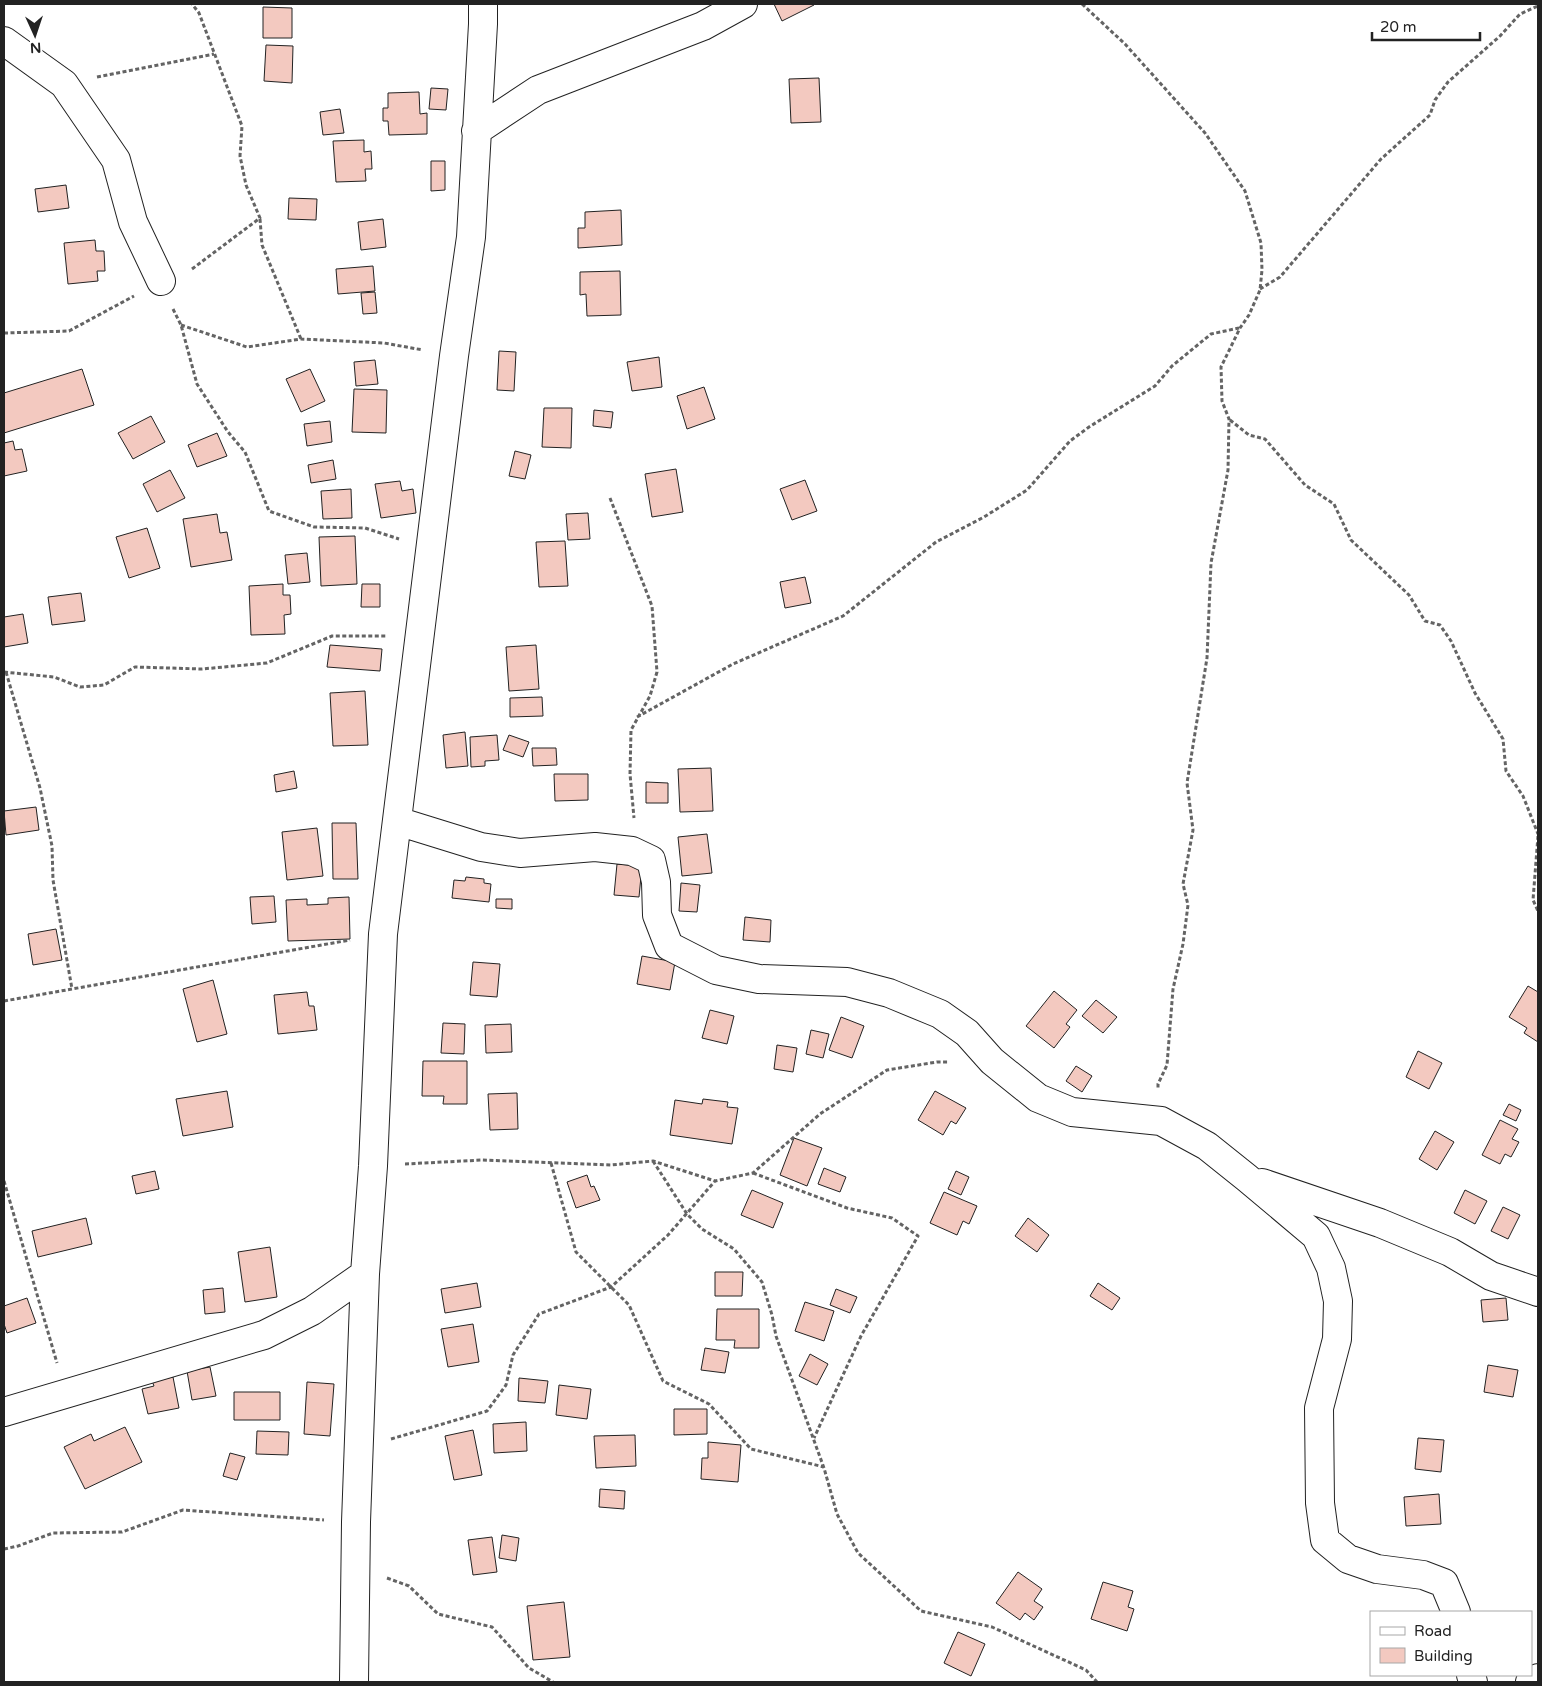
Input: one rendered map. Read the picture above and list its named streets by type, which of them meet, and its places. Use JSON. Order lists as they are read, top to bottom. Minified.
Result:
{"legend":["Road","Building"],"scale_bar":"20 m","north":"bottom"}
